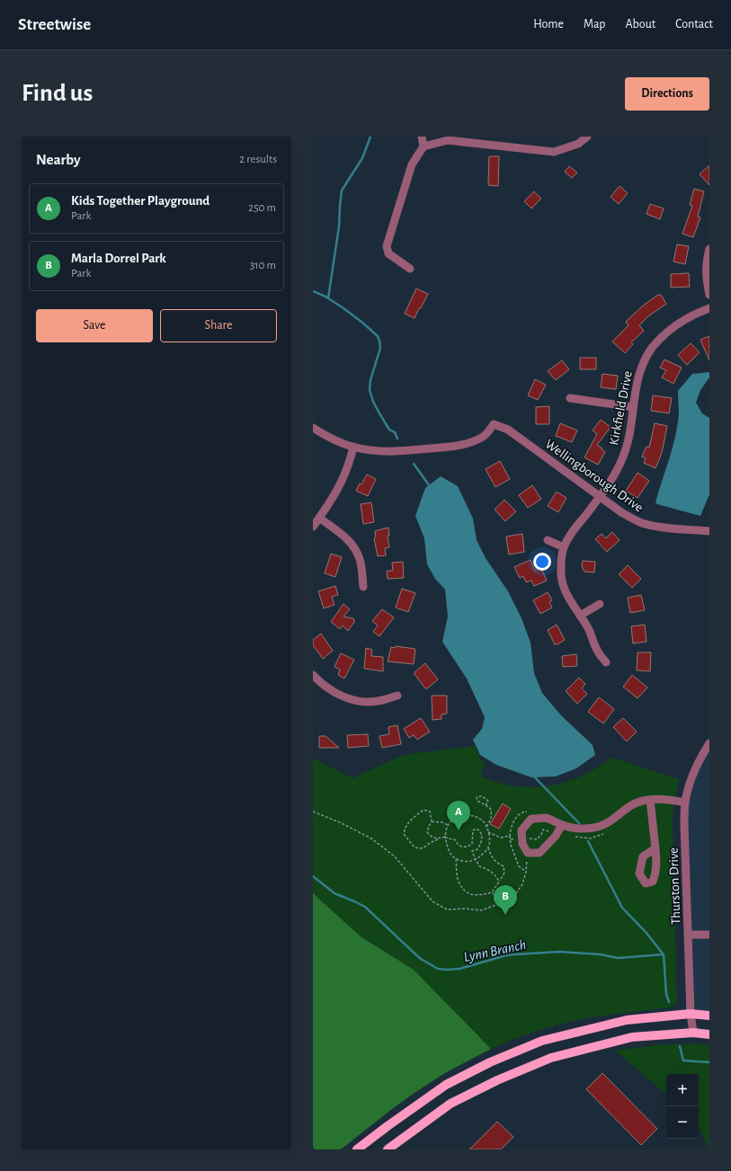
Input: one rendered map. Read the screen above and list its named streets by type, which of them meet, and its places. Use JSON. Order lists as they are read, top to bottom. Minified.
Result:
{"streets":{"street":["Kirkfield Drive","Wellingborough Drive","Thurston Drive"]},"crossings":[["Kirkfield Drive","Wellingborough Drive"]],"water":["Lynn Branch"],"page":{"header":"Streetwise","nav":["Home","Map","About","Contact"],"buttons":["Directions",["Save","Share"]],"title":"Find us","heading":["Nearby","2 results"],"list":[{"mark":"A","name":"Kids Together Playground","note":"Park","value":"250 m"},{"mark":"B","name":"Marla Dorrel Park","note":"Park","value":"310 m"}],"pins":["A","B"],"map_buttons":["+","−"]}}
